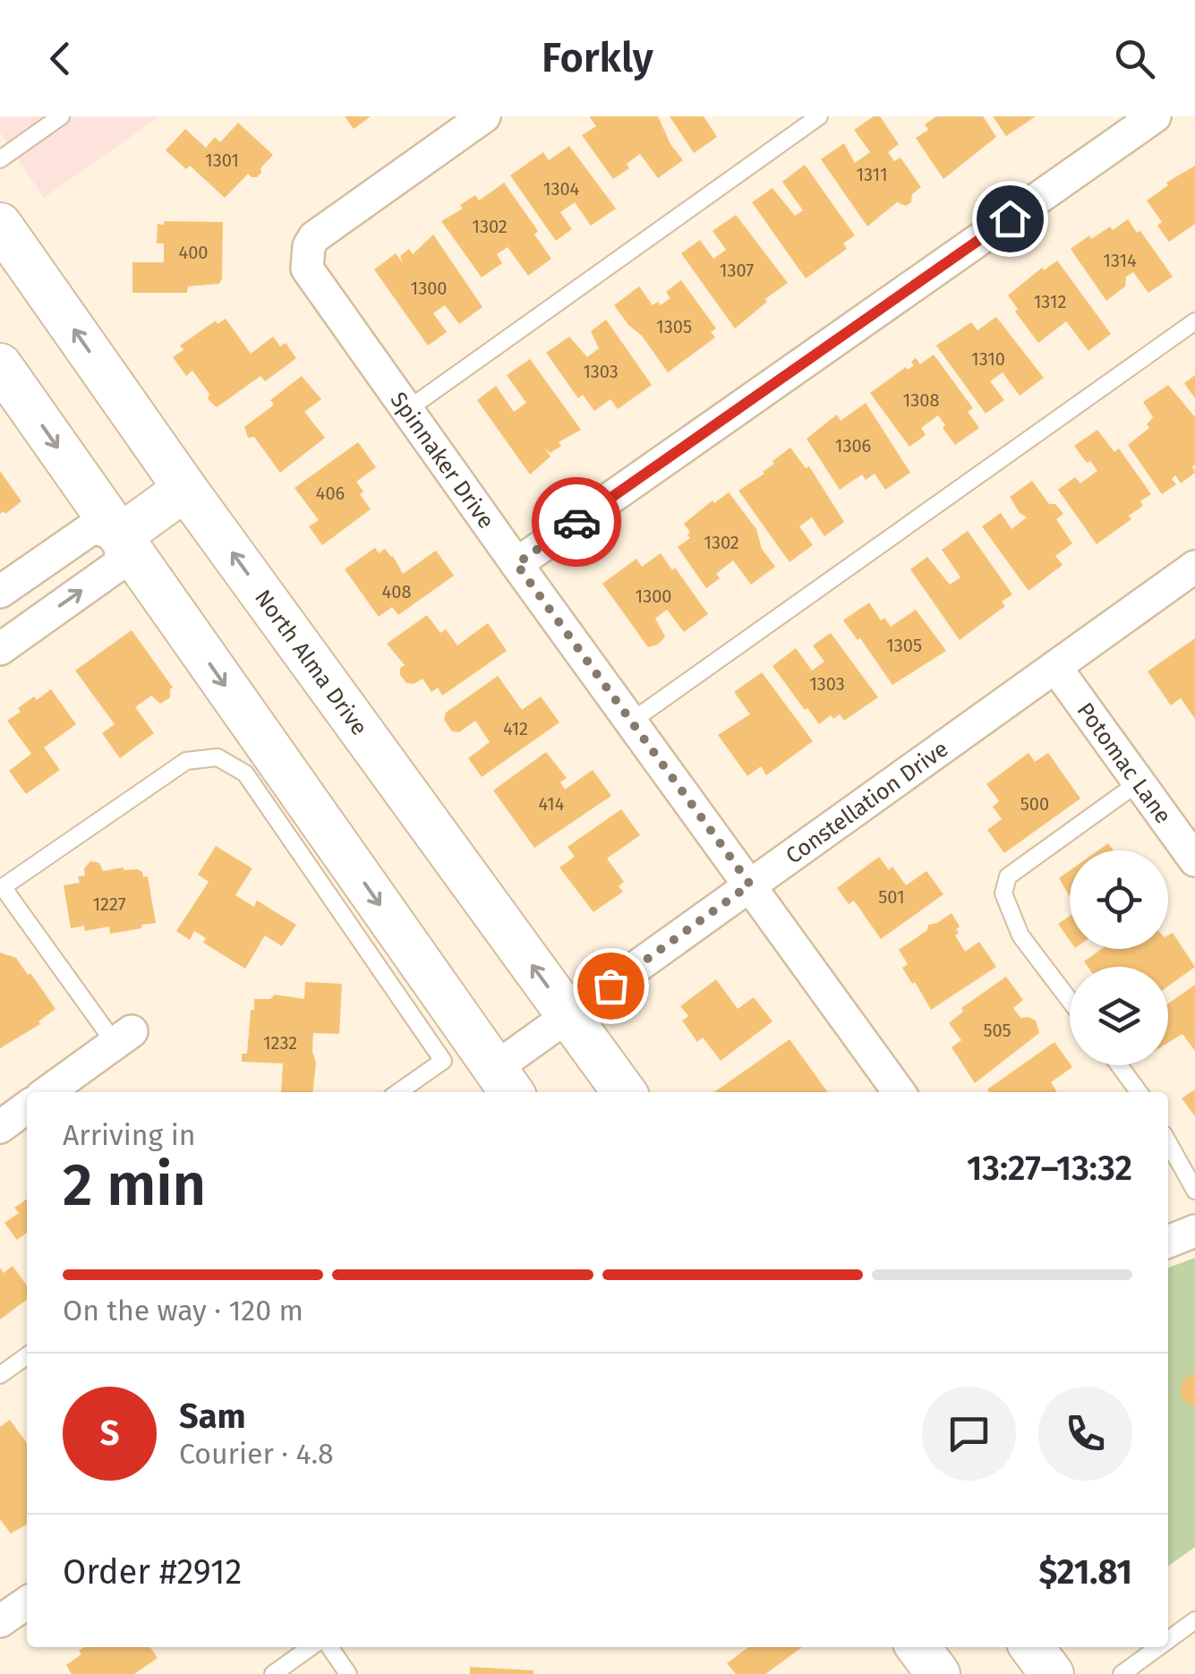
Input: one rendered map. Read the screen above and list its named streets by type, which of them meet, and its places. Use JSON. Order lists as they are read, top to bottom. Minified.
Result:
{"streets":{"main road":["North Alma Drive"],"street":["Spinnaker Drive","Potomac Lane","Constellation Drive"]},"crossings":[["Spinnaker Drive","Constellation Drive"],["North Alma Drive","Constellation Drive"],["Potomac Lane","Constellation Drive"]],"house_numbers":["1301","1311","1304","1302","400","1314","1307","1300","1312","1305","1310","1303","1308","1306","406","1302","408","1300","1305","1303","412","414","500","501","1227","505","1232"],"page":{"header":"Forkly","heading":["2 min","Arriving in","13:27–13:32"],"panel":["Sam","Courier · 4.8","Order #2912","$21.81"],"bar":"On the way · 120 m","round":"S"}}
